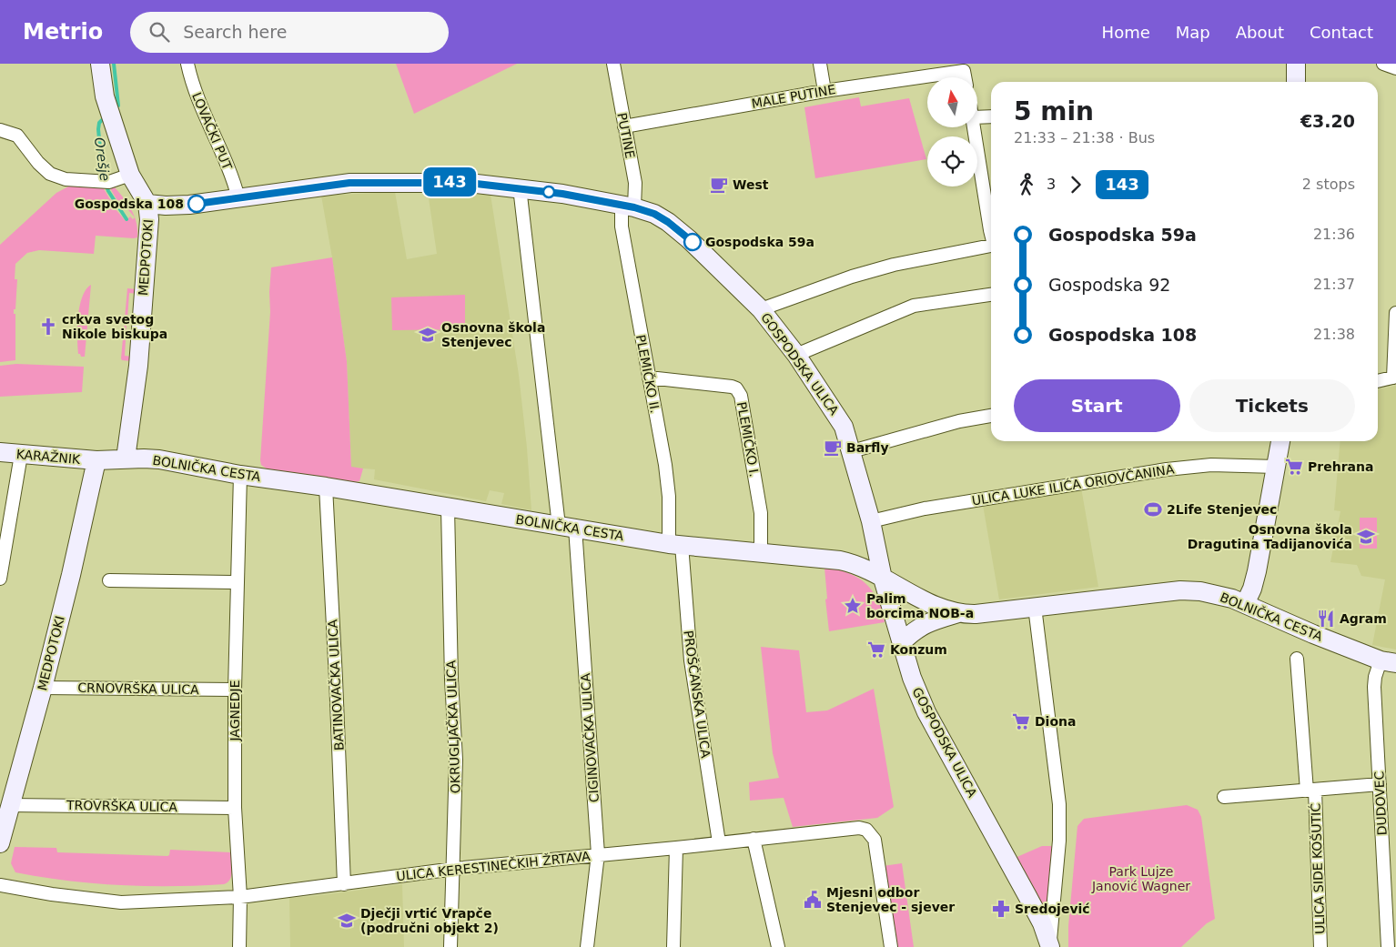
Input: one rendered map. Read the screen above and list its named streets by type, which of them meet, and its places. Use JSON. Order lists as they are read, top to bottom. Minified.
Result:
{"streets":{"street":["MALE PUTINE","LOVAČKI PUT","PUTINE","MEDPOTOKI","GOSPODSKA ULICA","PLEMIČKO II.","PLEMIČKO I.","KARAŽNIK","BOLNIČKA CESTA","ULICA LUKE ILIĆA ORIOVČANINA","BATINOVAČKA ULICA","CRNOVRŠKA ULICA","PROŠČANSKA ULICA","JAGNEDJE","OKRUGLJAČKA ULICA","CIGINOVAČKA ULICA","DUDOVEC","TROVRŠKA ULICA","ULICA KERESTINEČKIH ŽRTAVA","ULICA SIDE KOŠUTIĆ"]},"crossings":[["MALE PUTINE","PUTINE"],["LOVAČKI PUT","GOSPODSKA ULICA"],["PUTINE","GOSPODSKA ULICA"],["PUTINE","PLEMIČKO II."],["MEDPOTOKI","GOSPODSKA ULICA"],["MEDPOTOKI","KARAŽNIK"],["MEDPOTOKI","BOLNIČKA CESTA"],["MEDPOTOKI","CRNOVRŠKA ULICA"],["MEDPOTOKI","TROVRŠKA ULICA"],["GOSPODSKA ULICA","PLEMIČKO II."],["GOSPODSKA ULICA","BOLNIČKA CESTA"],["GOSPODSKA ULICA","ULICA LUKE ILIĆA ORIOVČANINA"],["GOSPODSKA ULICA","CIGINOVAČKA ULICA"],["PLEMIČKO II.","PLEMIČKO I."],["PLEMIČKO II.","BOLNIČKA CESTA"],["PLEMIČKO II.","PROŠČANSKA ULICA"],["PLEMIČKO I.","BOLNIČKA CESTA"],["KARAŽNIK","BOLNIČKA CESTA"],["BOLNIČKA CESTA","BATINOVAČKA ULICA"],["BOLNIČKA CESTA","PROŠČANSKA ULICA"],["BOLNIČKA CESTA","JAGNEDJE"],["BOLNIČKA CESTA","OKRUGLJAČKA ULICA"],["BOLNIČKA CESTA","CIGINOVAČKA ULICA"],["BOLNIČKA CESTA","DUDOVEC"],["BATINOVAČKA ULICA","ULICA KERESTINEČKIH ŽRTAVA"],["CRNOVRŠKA ULICA","JAGNEDJE"],["PROŠČANSKA ULICA","ULICA KERESTINEČKIH ŽRTAVA"],["JAGNEDJE","TROVRŠKA ULICA"],["JAGNEDJE","ULICA KERESTINEČKIH ŽRTAVA"],["OKRUGLJAČKA ULICA","ULICA KERESTINEČKIH ŽRTAVA"],["CIGINOVAČKA ULICA","ULICA KERESTINEČKIH ŽRTAVA"],["DUDOVEC","ULICA SIDE KOŠUTIĆ"]],"water":["Orešje"],"parks":["Park Lujze Janović Wagner"],"places":{"cafe":["West","Barfly"],"other":["Gospodska 108","Gospodska 59a"],"church":["crkva svetog Nikole biskupa"],"school or university":["Osnovna škola Stenjevec","Osnovna škola Dragutina Tadijanovića","Dječji vrtić Vrapče (područni objekt 2)"],"supermarket":["Prehrana","Konzum","Diona"],"sports":["2Life Stenjevec"],"place":["Palim borcima NOB-a"],"restaurant":["Agram"],"public building":["Mjesni odbor Stenjevec - sjever"],"pharmacy":["Sredojević"]},"lines":["bus line 143"],"north":"top","page":{"header":"Metrio","search":"Search here","nav":["Home","Map","About","Contact"],"on_map":"143","heading":["5 min","21:33 – 21:38 · Bus","€3.20"],"legs":["3","143","2 stops"],"list":[{"name":"Gospodska 59a","value":"21:36"},{"name":"Gospodska 92","value":"21:37"},{"name":"Gospodska 108","value":"21:38"}],"buttons":["Start","Tickets"]}}
